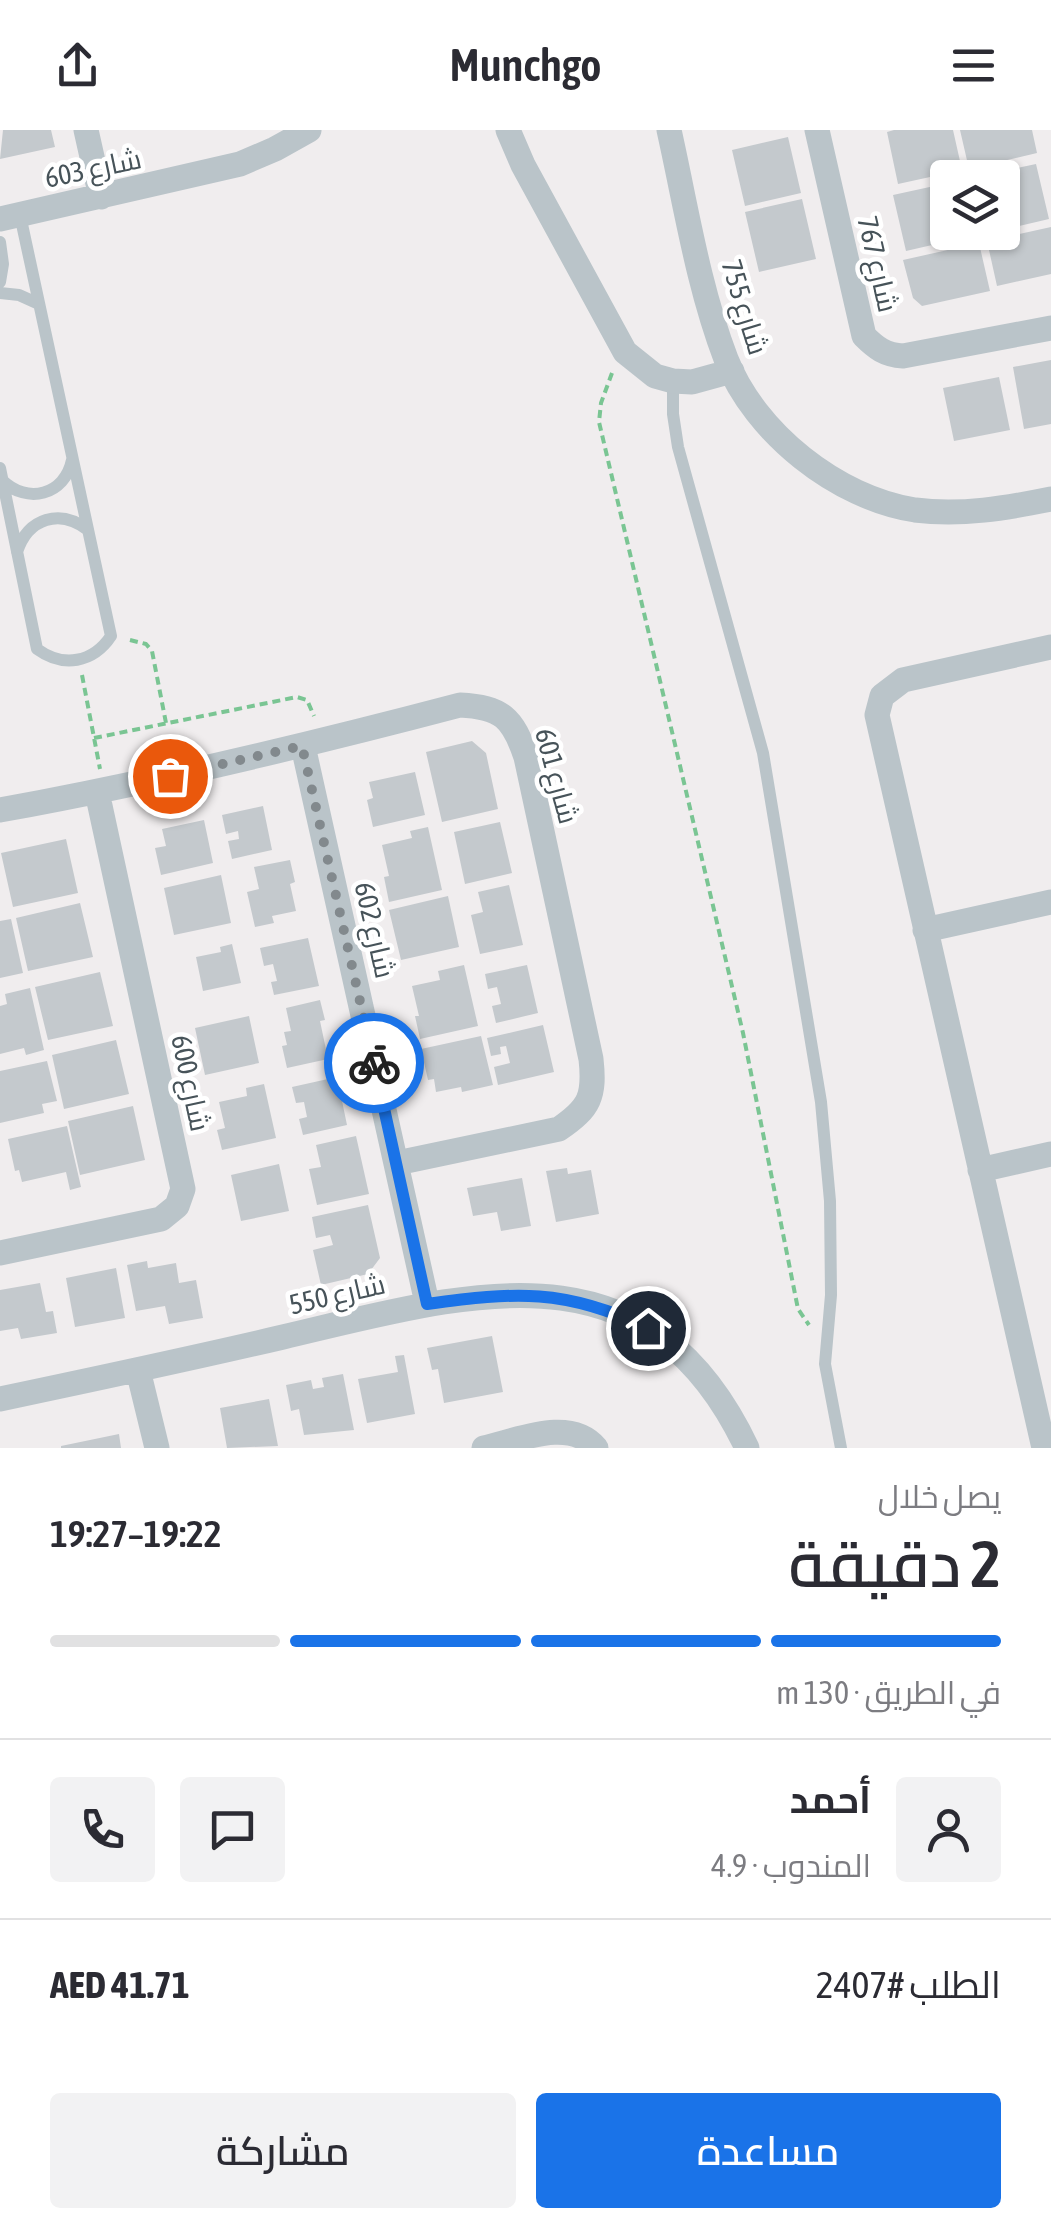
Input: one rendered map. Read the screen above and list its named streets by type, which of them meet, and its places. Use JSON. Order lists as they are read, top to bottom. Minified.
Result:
{"streets":{"street":["شارع 603","شارع 767","شارع 755","شارع 601","شارع 602","شارع 600","شارع 550"]},"crossings":[["شارع 601","شارع 602"],["شارع 601","شارع 600"],["شارع 602","شارع 550"]],"page":{"header":"Munchgo","heading":["2 دقيقة","يصل خلال","19:22–19:27"],"panel":["أحمد","المندوب · 4.9","الطلب #2407","AED 41.71"],"bar":"في الطريق · 130 m","buttons":["مساعدة","مشاركة"]}}
